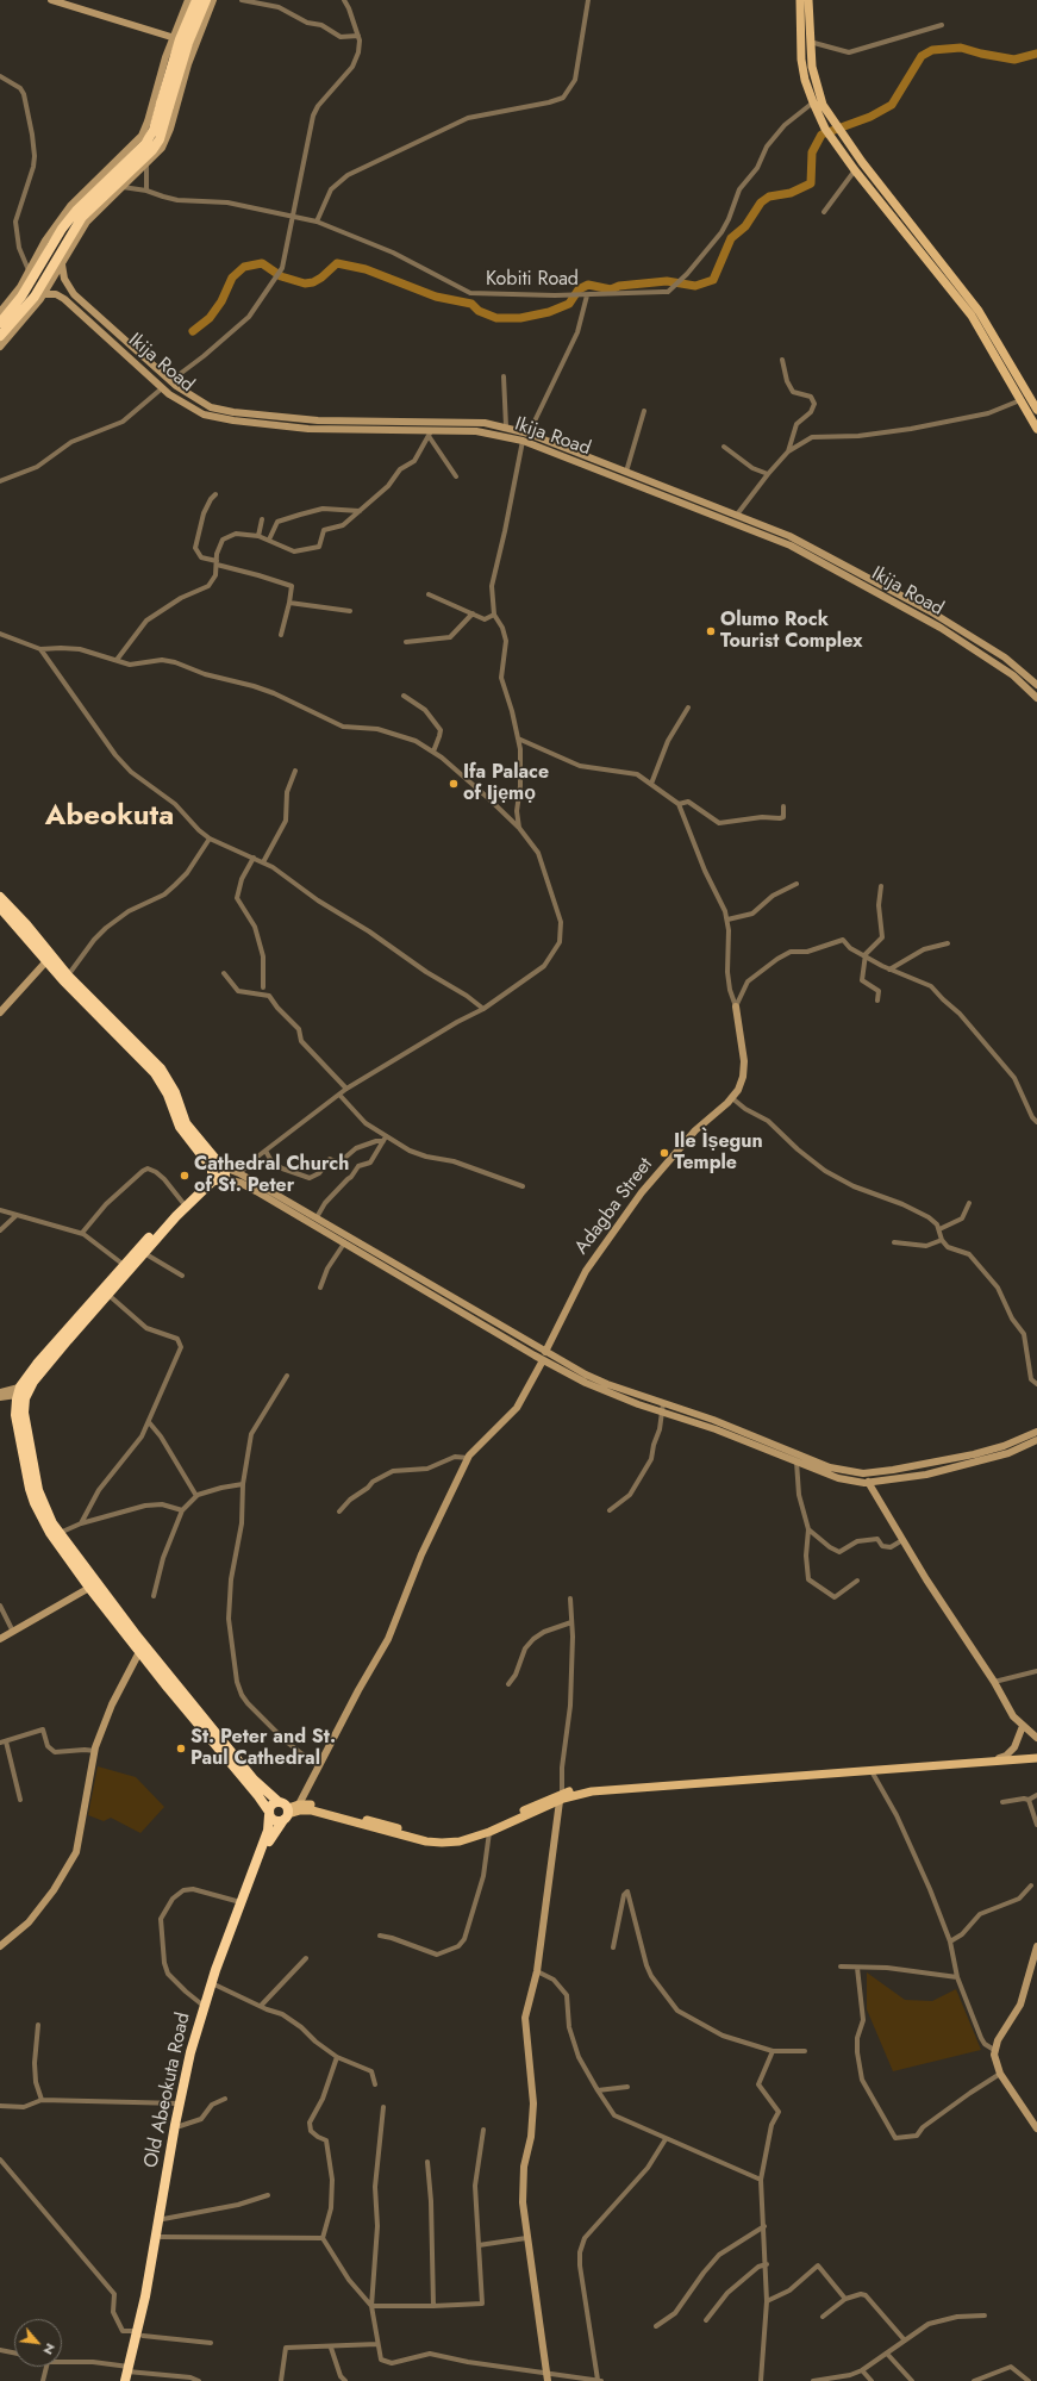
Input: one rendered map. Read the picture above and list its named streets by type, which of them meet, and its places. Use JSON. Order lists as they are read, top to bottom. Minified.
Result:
{"streets":{"highway":["Old Abeokuta Road"],"street":["Kobiti Road","Ikija Road","Adagba Street"]},"districts":["Abeokuta"],"places":["Olumo Rock Tourist Complex","Ifa Palace of Ijẹmọ","Ile Ìṣegun Temple","Cathedral Church of St. Peter","St. Peter and St. Paul Cathedral"],"north":"bottom right"}
